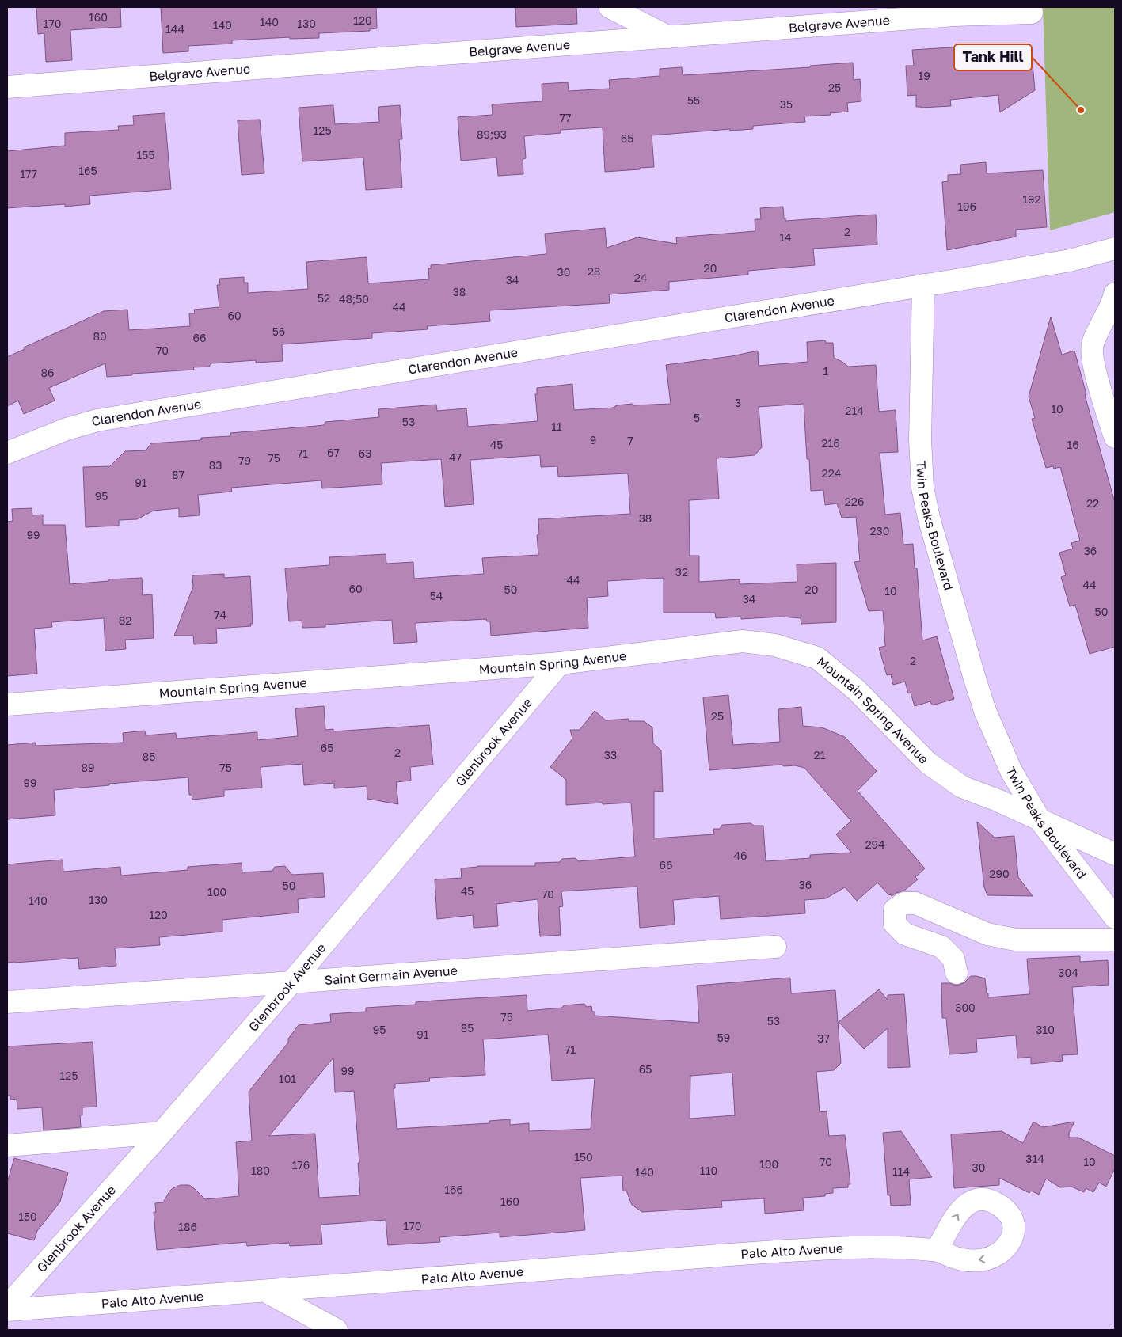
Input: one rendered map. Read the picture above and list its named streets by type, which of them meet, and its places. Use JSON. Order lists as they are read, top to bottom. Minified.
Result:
{"streets":{"street":["Belgrave Avenue","Clarendon Avenue","Twin Peaks Boulevard","Mountain Spring Avenue","Glenbrook Avenue","Saint Germain Avenue","Palo Alto Avenue"]},"crossings":[["Clarendon Avenue","Twin Peaks Boulevard"],["Twin Peaks Boulevard","Mountain Spring Avenue"],["Mountain Spring Avenue","Glenbrook Avenue"],["Glenbrook Avenue","Saint Germain Avenue"]],"places":["Tank Hill"],"house_numbers":["160","120","140","170","130","140","144","19","25","55","35","77","125","89;93","65","155","165","177","192","196","2","14","20","28","30","24","34","38","52","48;50","44","60","56","80","66","70","1","86","3","10","214","5","53","11","9","7","216","45","16","67","71","63","47","75","79","83","224","87","91","95","226","22","38","230","99","36","32","44","44","60","50","20","10","54","34","50","74","82","2","25","65","2","33","21","85","89","75","99","294","46","66","290","36","50","45","100","70","130","140","120","304","300","75","53","85","95","310","91","59","37","71","65","99","125","101","150","314","70","10","100","176","30","180","110","114","140","166","160","150","170","186"]}
